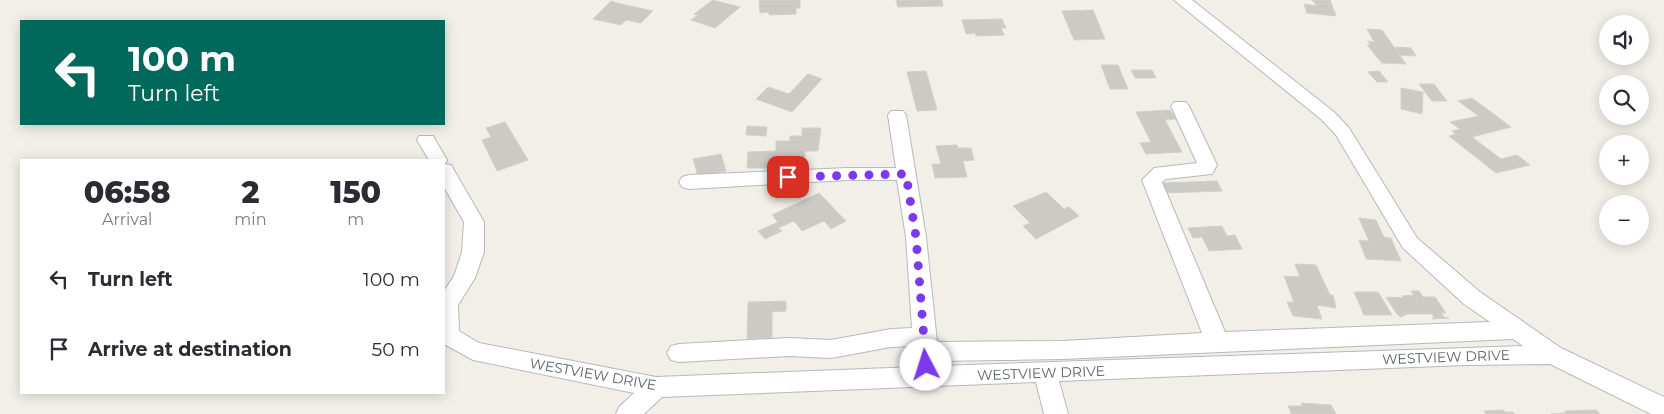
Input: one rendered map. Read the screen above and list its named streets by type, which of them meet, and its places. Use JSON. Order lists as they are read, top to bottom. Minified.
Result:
{"streets":{"street":["WESTVIEW DRIVE"]},"page":{"map_buttons":["+","−"],"turn":["100 m","Turn left"],"eta":["06:58","Arrival","2","min","150","m"],"list":[{"name":"Turn left","value":"100 m"},{"name":"Arrive at destination","value":"50 m"}]}}
